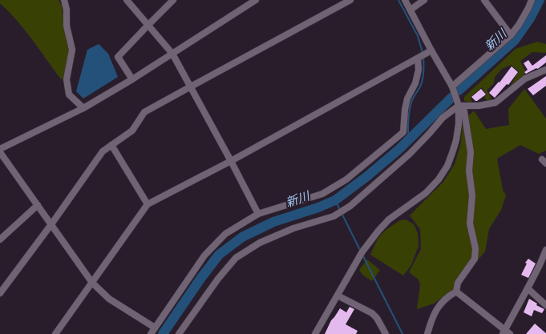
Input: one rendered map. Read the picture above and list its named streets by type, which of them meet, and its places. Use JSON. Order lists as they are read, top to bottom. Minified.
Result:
{"water":["新川"]}
